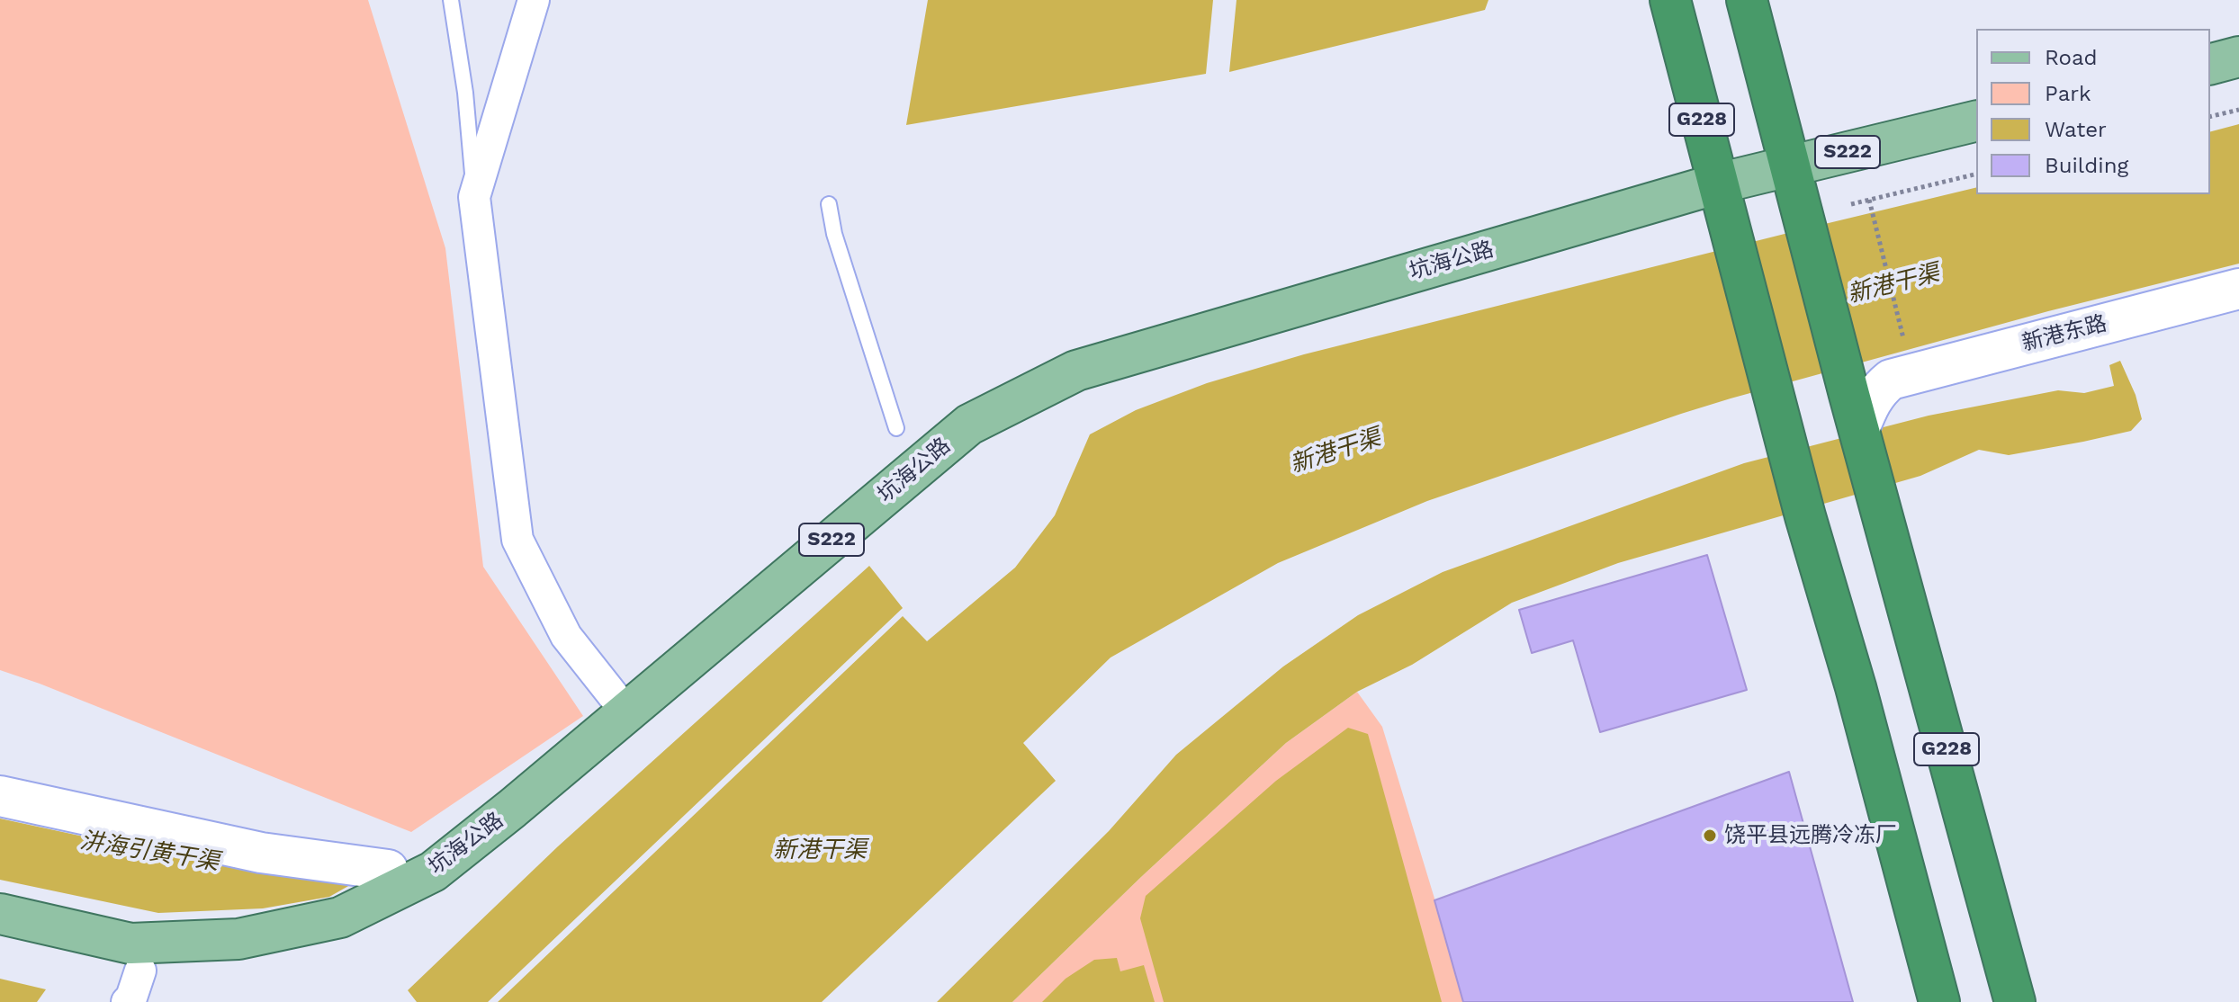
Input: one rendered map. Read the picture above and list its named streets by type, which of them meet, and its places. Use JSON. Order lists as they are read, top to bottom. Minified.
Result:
{"streets":{"highway":["G228"],"main road":["S222","坑海公路"],"street":["新港东路"]},"crossings":[["G228","S222"],["G228","坑海公路"],["G228","新港东路"],["S222","坑海公路"]],"water":["新港干渠","汫海引黄干渠"],"places":["饶平县远腾冷冻厂"],"legend":["Road","Park","Water","Building"]}
